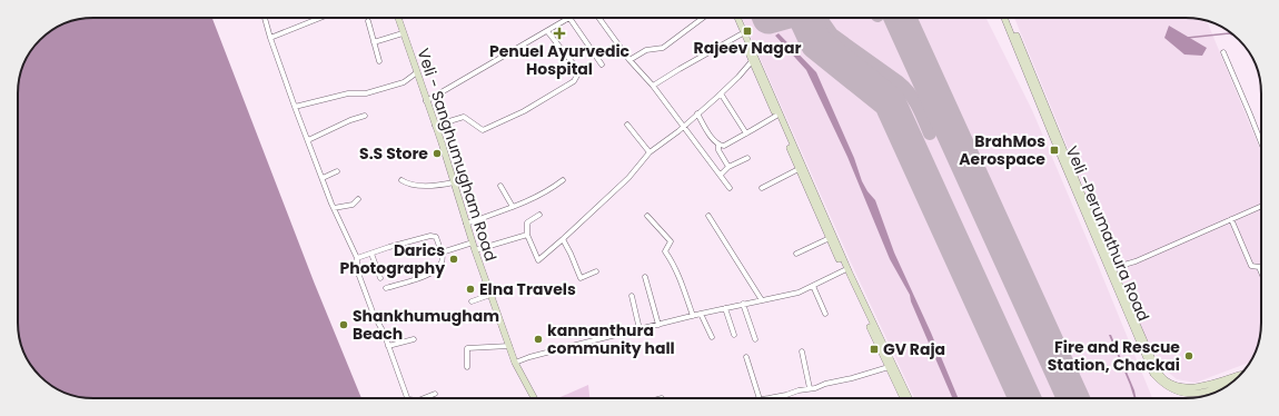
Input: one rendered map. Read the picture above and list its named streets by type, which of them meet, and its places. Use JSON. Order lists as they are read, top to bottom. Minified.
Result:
{"streets":{"main road":["Veli - Sanghumugham Road","Veli -Perumathura Road"]},"places":{"transit":["Rajeev Nagar","BrahMos Aerospace","GV Raja"],"health":["Penuel Ayurvedic Hospital"],"other":["S.S Store","Darics Photography","Elna Travels","Shankhumugham Beach","kannanthura community hall","Fire and Rescue Station, Chackai"]}}
